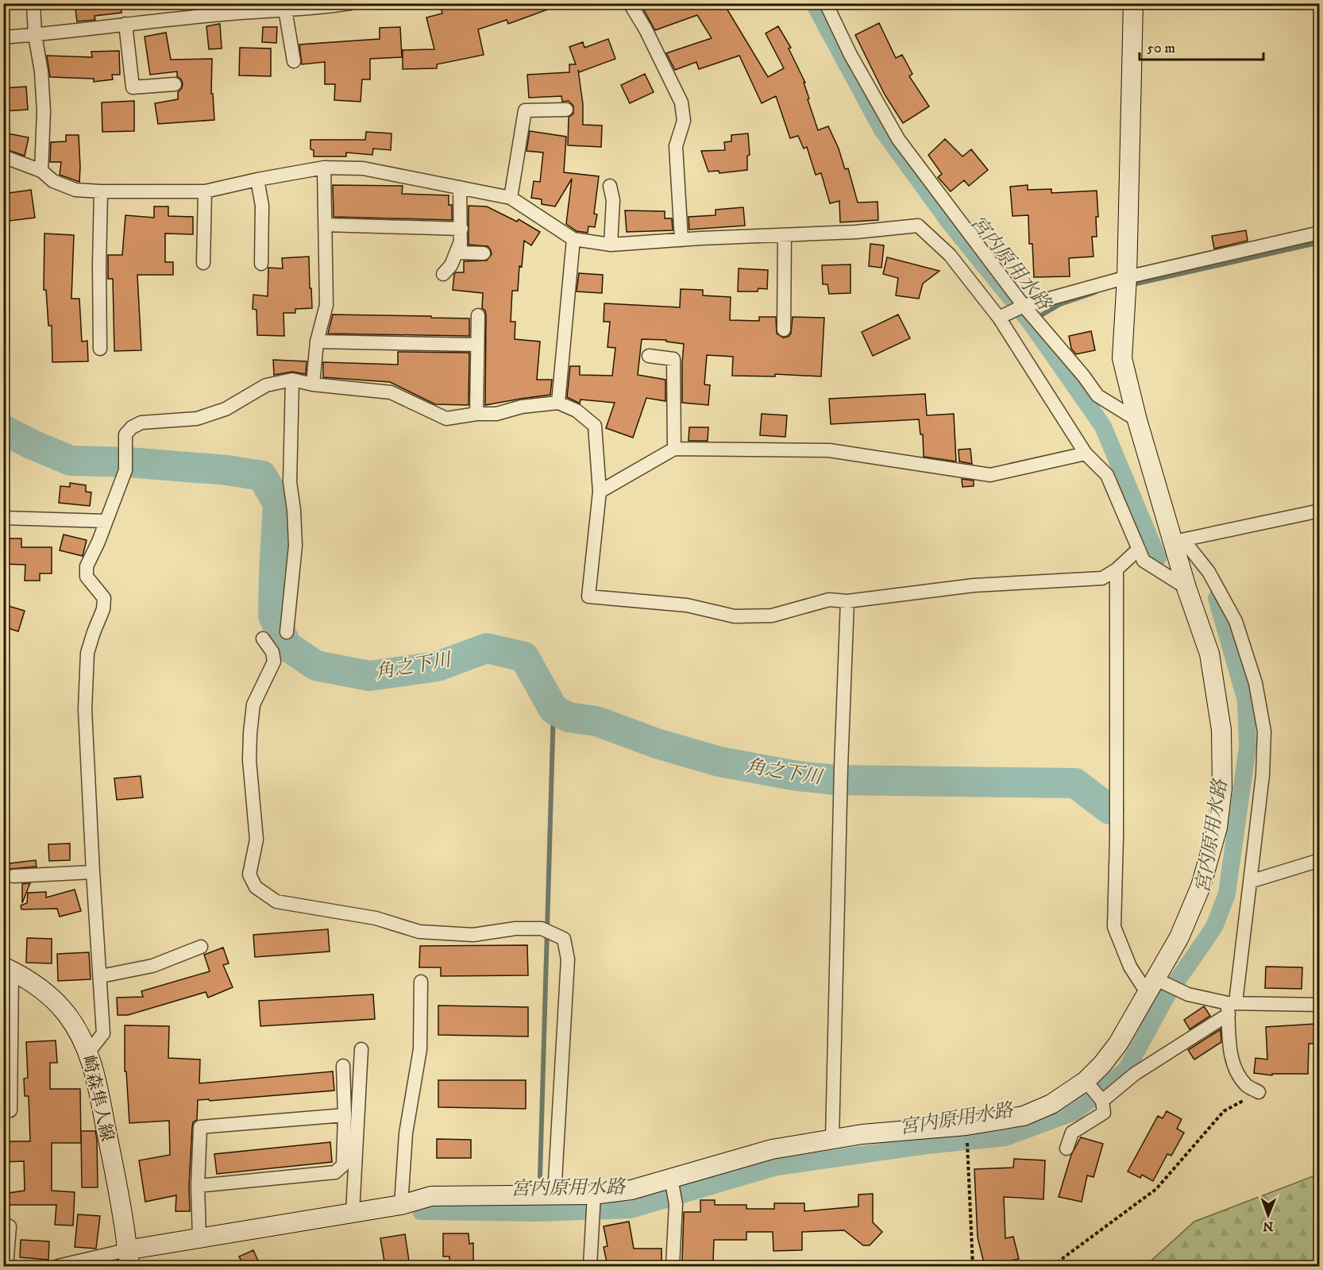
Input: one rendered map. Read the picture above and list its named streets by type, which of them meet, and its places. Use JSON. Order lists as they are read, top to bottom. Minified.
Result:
{"streets":{"street":["崎森隼人線"]},"water":["宮内原用水路","角之下川"],"scale_bar":"50 m","north":"bottom"}
